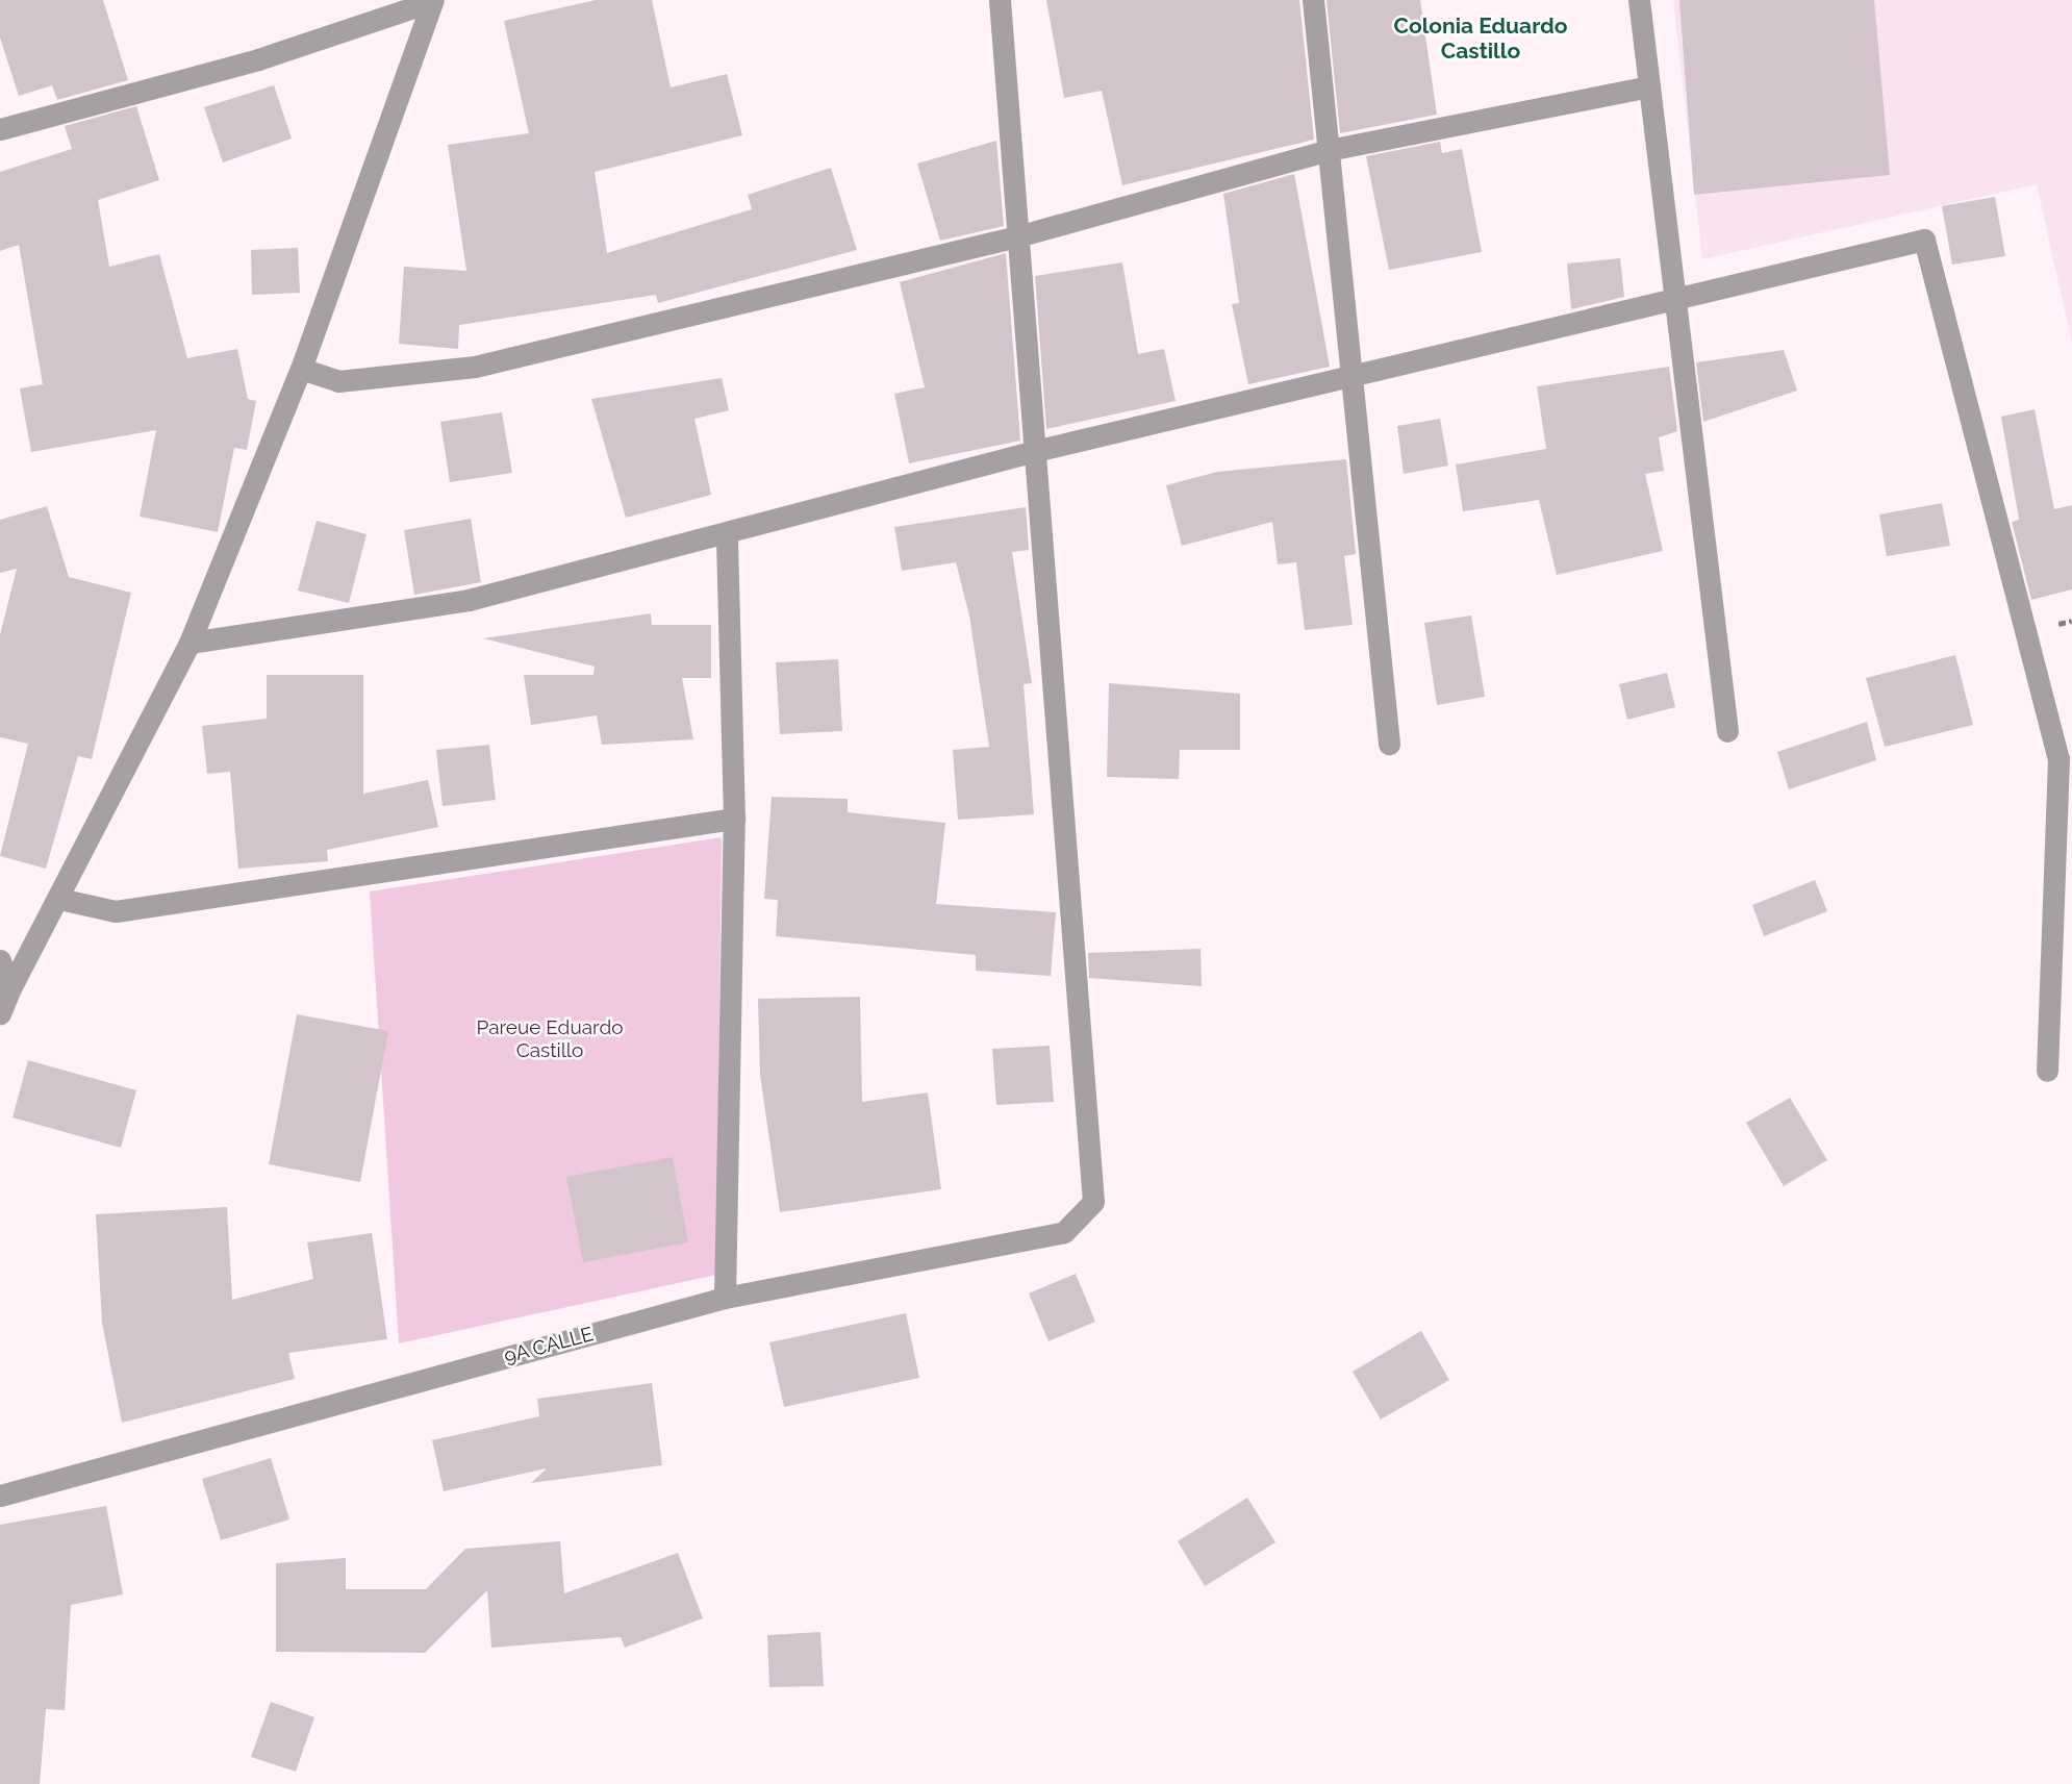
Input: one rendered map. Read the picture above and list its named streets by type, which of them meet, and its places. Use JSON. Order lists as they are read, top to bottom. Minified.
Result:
{"streets":{"street":["9A CALLE"]},"districts":["Colonia Eduardo Castillo"],"parks":["Pareue Eduardo Castillo"]}
